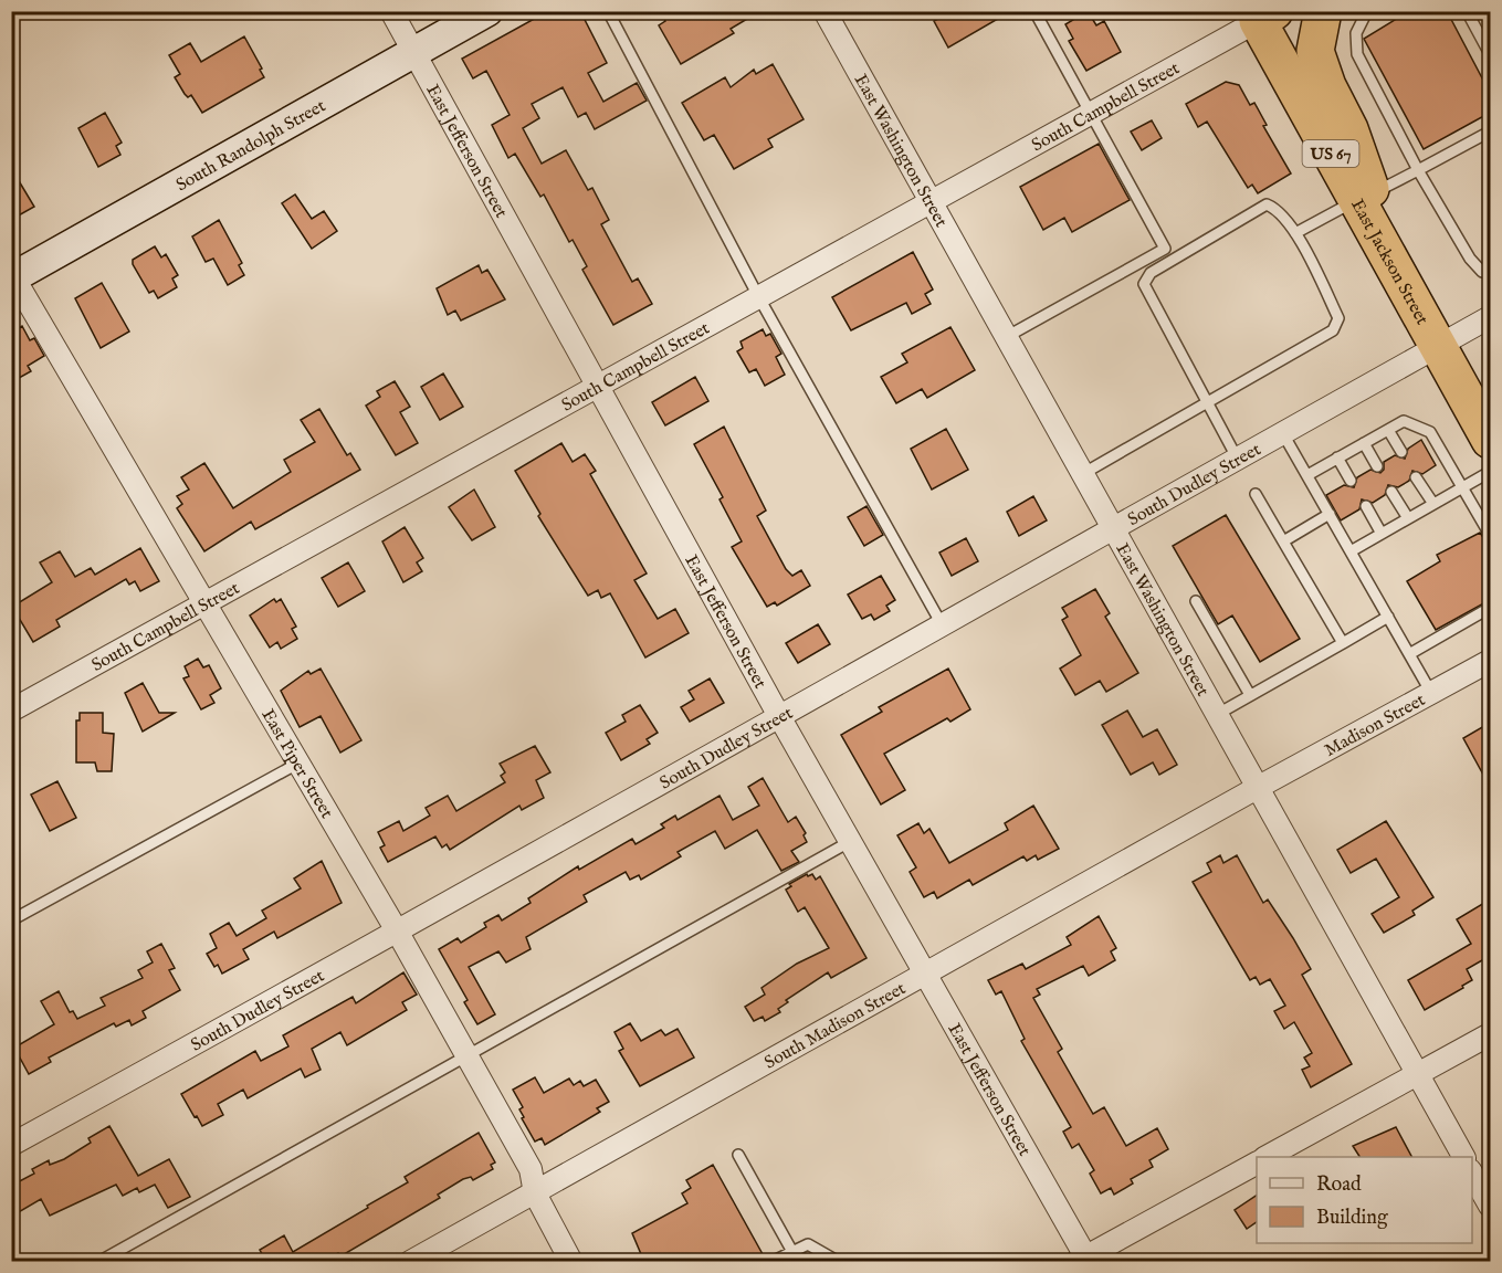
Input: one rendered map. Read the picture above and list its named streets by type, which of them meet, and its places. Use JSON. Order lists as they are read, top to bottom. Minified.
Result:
{"streets":{"highway":["US 67","East Jackson Street"],"street":["South Campbell Street","South Randolph Street","East Jefferson Street","East Washington Street","South Dudley Street","Madison Street","East Piper Street","South Madison Street"]},"crossings":[["South Campbell Street","East Jefferson Street"],["South Campbell Street","East Washington Street"],["South Campbell Street","East Jackson Street"],["South Campbell Street","East Piper Street"],["South Randolph Street","East Jefferson Street"],["South Randolph Street","East Piper Street"],["East Jefferson Street","South Dudley Street"],["East Jefferson Street","South Madison Street"],["East Washington Street","South Dudley Street"],["East Washington Street","Madison Street"],["East Washington Street","South Madison Street"],["East Jackson Street","South Dudley Street"],["South Dudley Street","East Piper Street"],["Madison Street","South Madison Street"],["East Piper Street","South Madison Street"]],"legend":["Road","Building"]}
